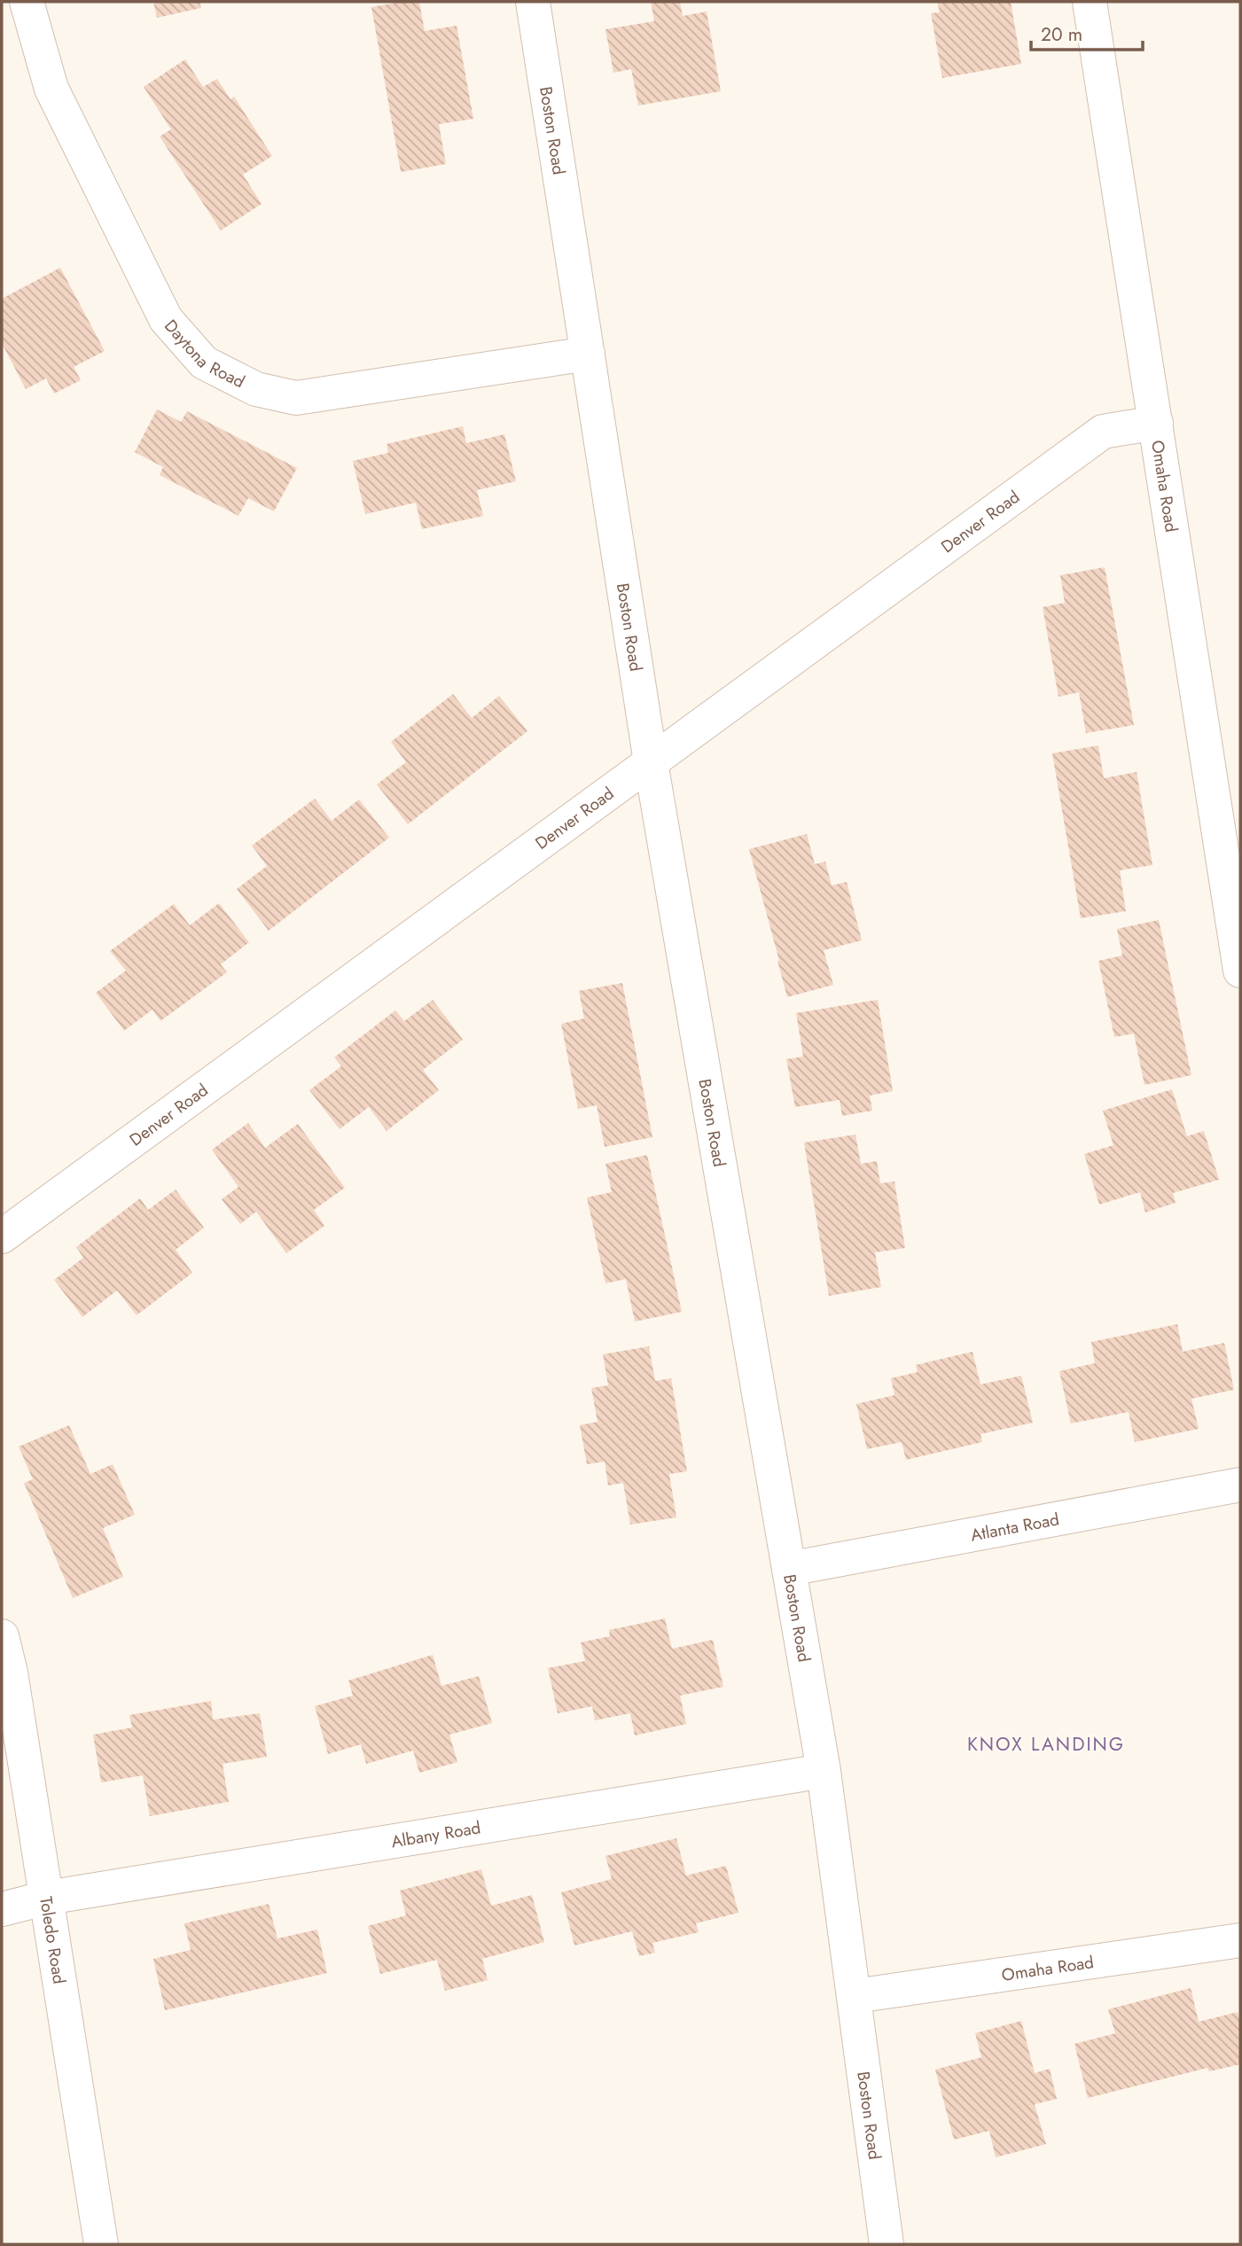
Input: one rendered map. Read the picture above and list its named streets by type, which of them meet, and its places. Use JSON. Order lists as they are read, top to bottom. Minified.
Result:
{"streets":{"street":["Boston Road","Daytona Road","Omaha Road","Denver Road","Atlanta Road","Albany Road","Toledo Road"]},"crossings":[["Boston Road","Daytona Road"],["Boston Road","Omaha Road"],["Boston Road","Denver Road"],["Boston Road","Atlanta Road"],["Boston Road","Albany Road"],["Omaha Road","Denver Road"],["Albany Road","Toledo Road"]],"districts":["KNOX LANDING"],"scale_bar":"20 m"}
